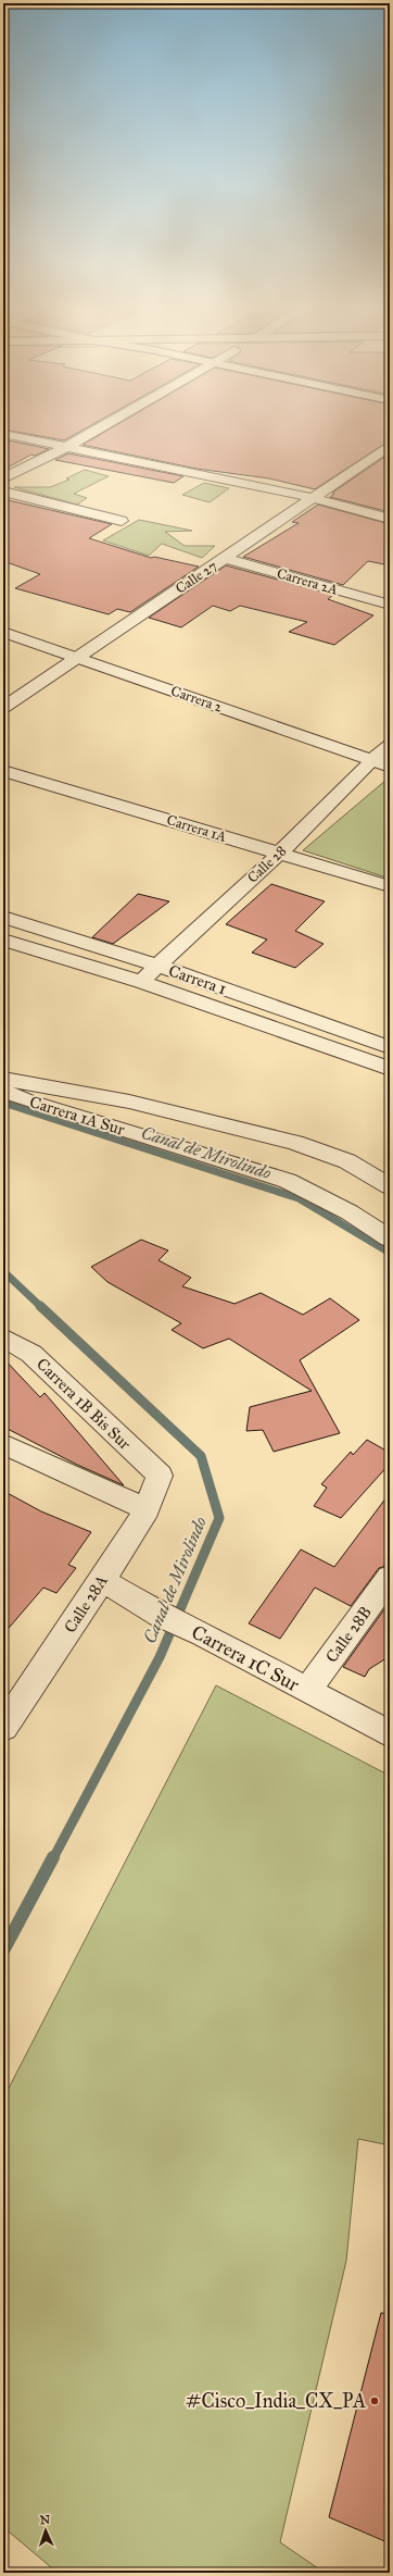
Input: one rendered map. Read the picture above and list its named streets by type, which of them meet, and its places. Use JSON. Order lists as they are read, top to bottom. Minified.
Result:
{"streets":{"street":["Calle 27","Carrera 2A","Carrera 2","Carrera 1A","Calle 28","Carrera 1","Carrera 1A Sur","Carrera 1B Bis Sur","Calle 28A","Calle 28B","Carrera 1C Sur"]},"crossings":[["Calle 27","Carrera 2A"],["Calle 27","Carrera 2"],["Carrera 2","Calle 28"],["Carrera 1A","Calle 28"],["Calle 28","Carrera 1"],["Carrera 1B Bis Sur","Calle 28A"],["Calle 28A","Carrera 1C Sur"],["Calle 28B","Carrera 1C Sur"]],"water":["Canal de Mirolindo"],"places":["#Cisco_India_CX_PA"],"north":"top"}
